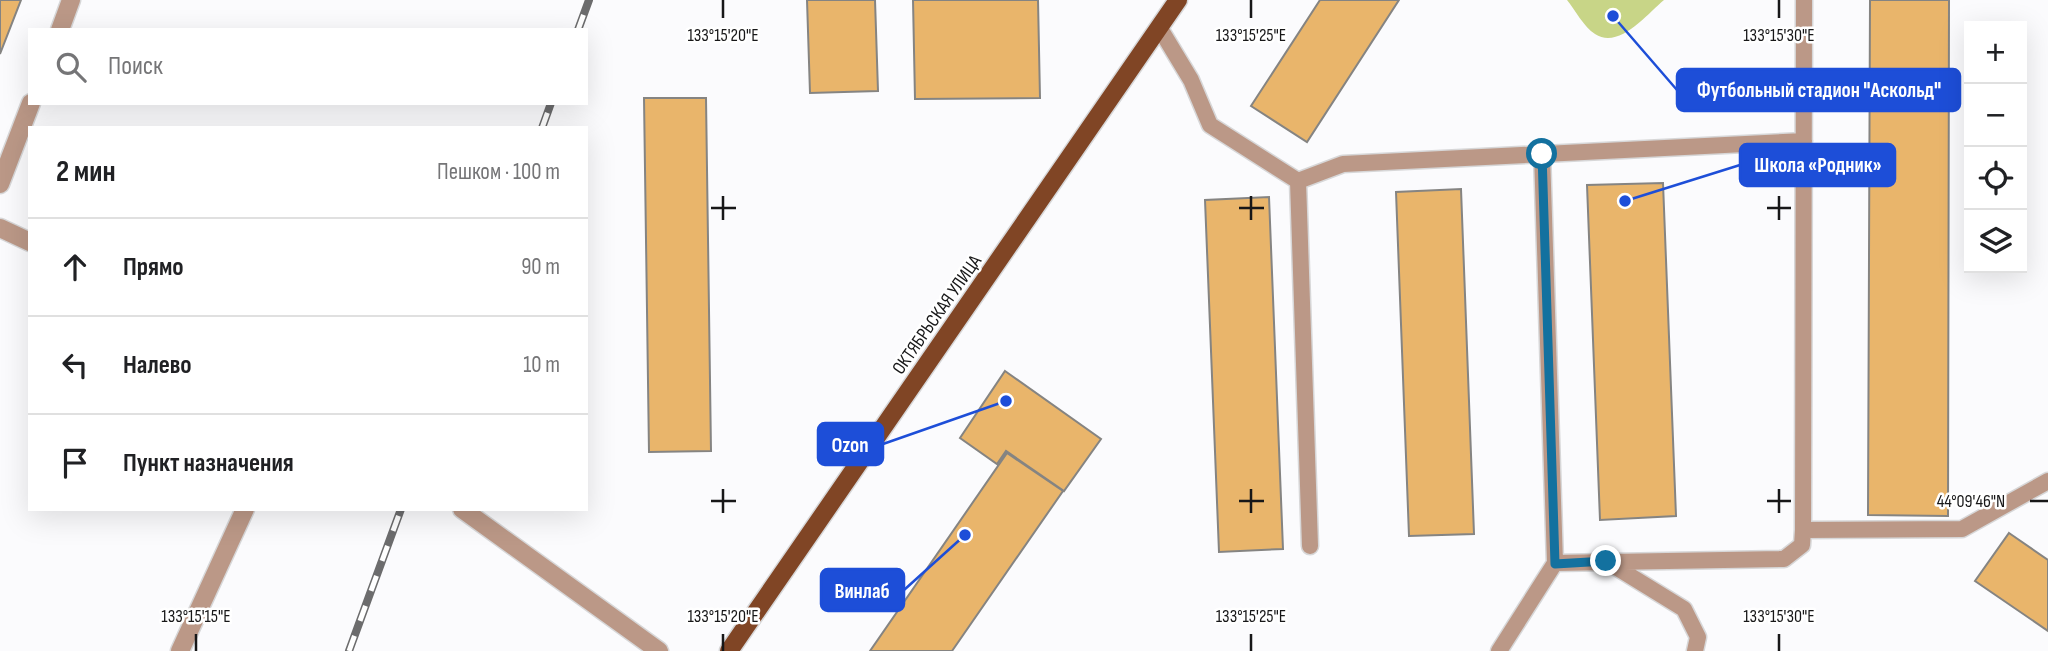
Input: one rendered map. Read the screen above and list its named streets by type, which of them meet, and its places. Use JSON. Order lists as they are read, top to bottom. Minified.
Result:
{"streets":{"main road":["ОКТЯБРЬСКАЯ УЛИЦА"]},"places":["Футбольный стадион \"Аскольд\"","Школа «Родник»","Ozon","Винлаб"],"page":{"map_buttons":["+","−"],"search":"Поиск","heading":["2 мин","Пешком · 100 m"],"list":[["Прямо","90 m"],["Налево","10 m"],"Пункт назначения"]},"coordinates":["133°15'20\"E","133°15'25\"E","133°15'30\"E","44°09'46\"N","133°15'15\"E"]}
